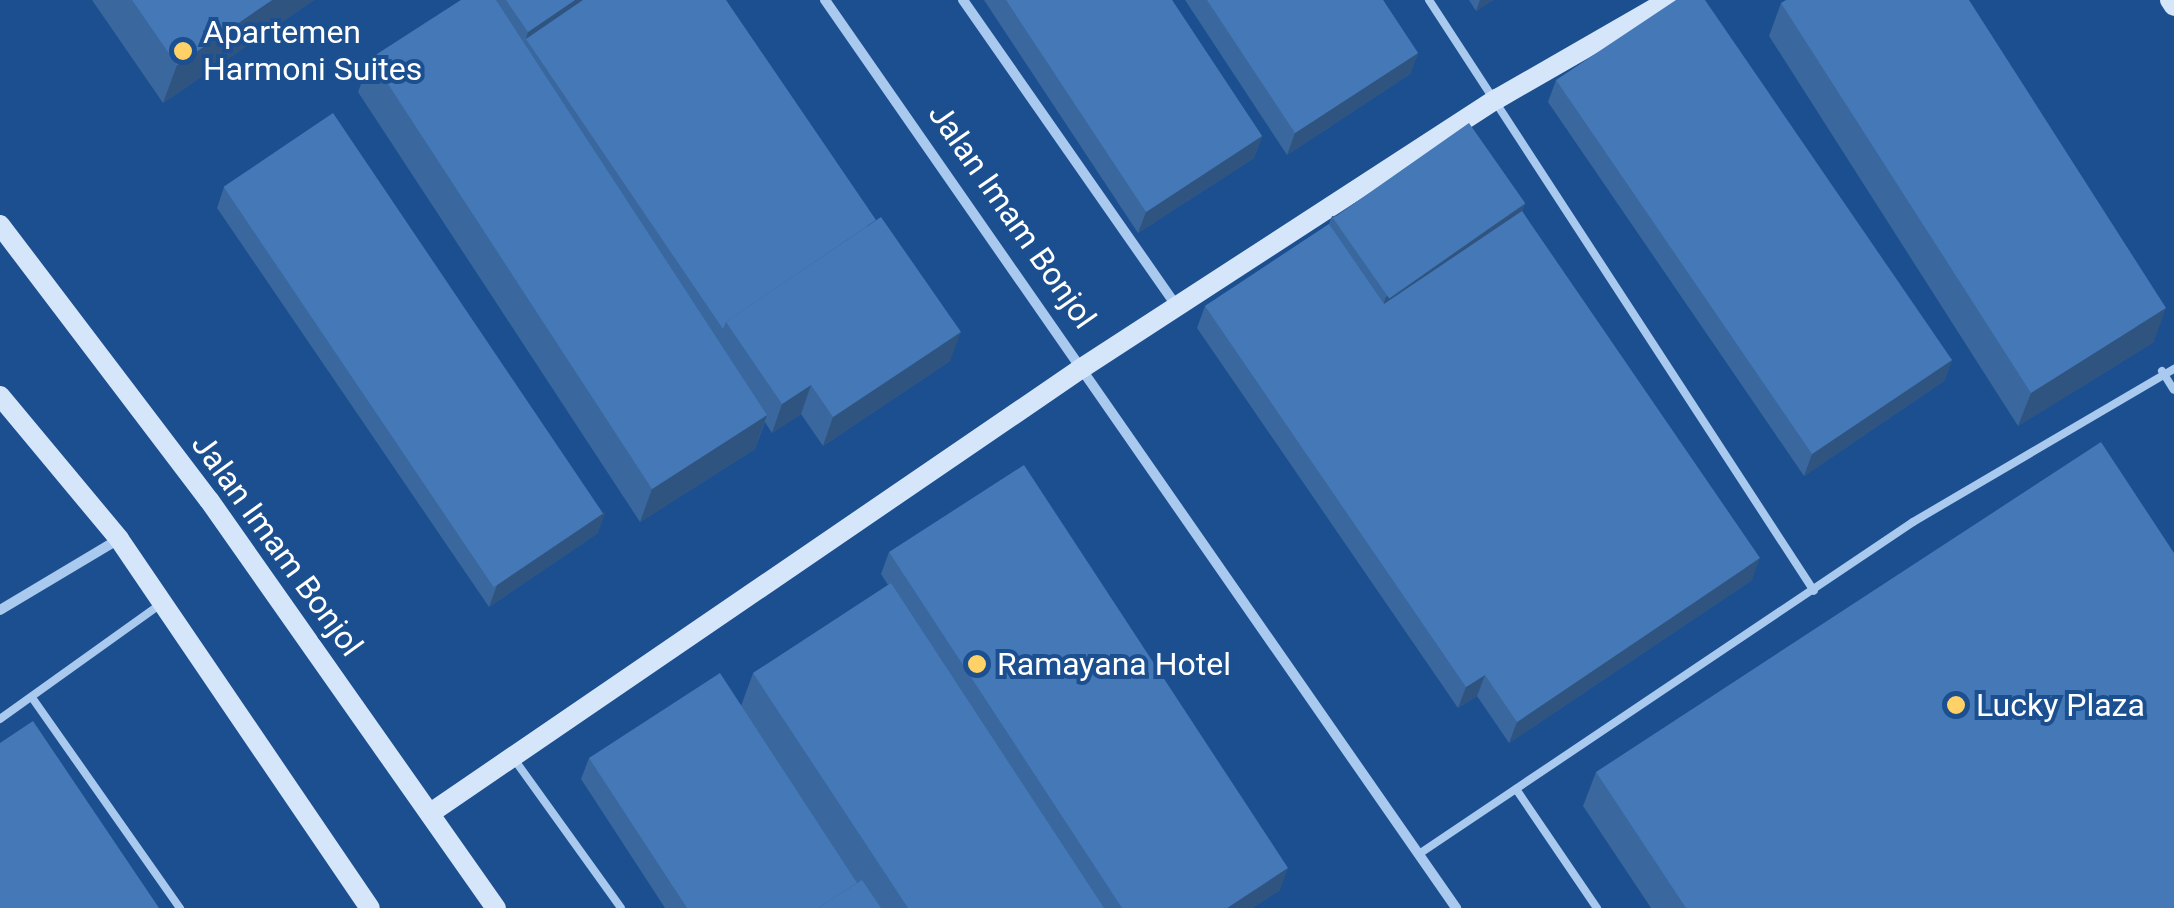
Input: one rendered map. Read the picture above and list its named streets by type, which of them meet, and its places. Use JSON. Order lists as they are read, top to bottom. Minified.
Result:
{"streets":{"street":["Jalan Imam Bonjol"]},"places":["Apartemen Harmoni Suites","Ramayana Hotel","Lucky Plaza"]}
